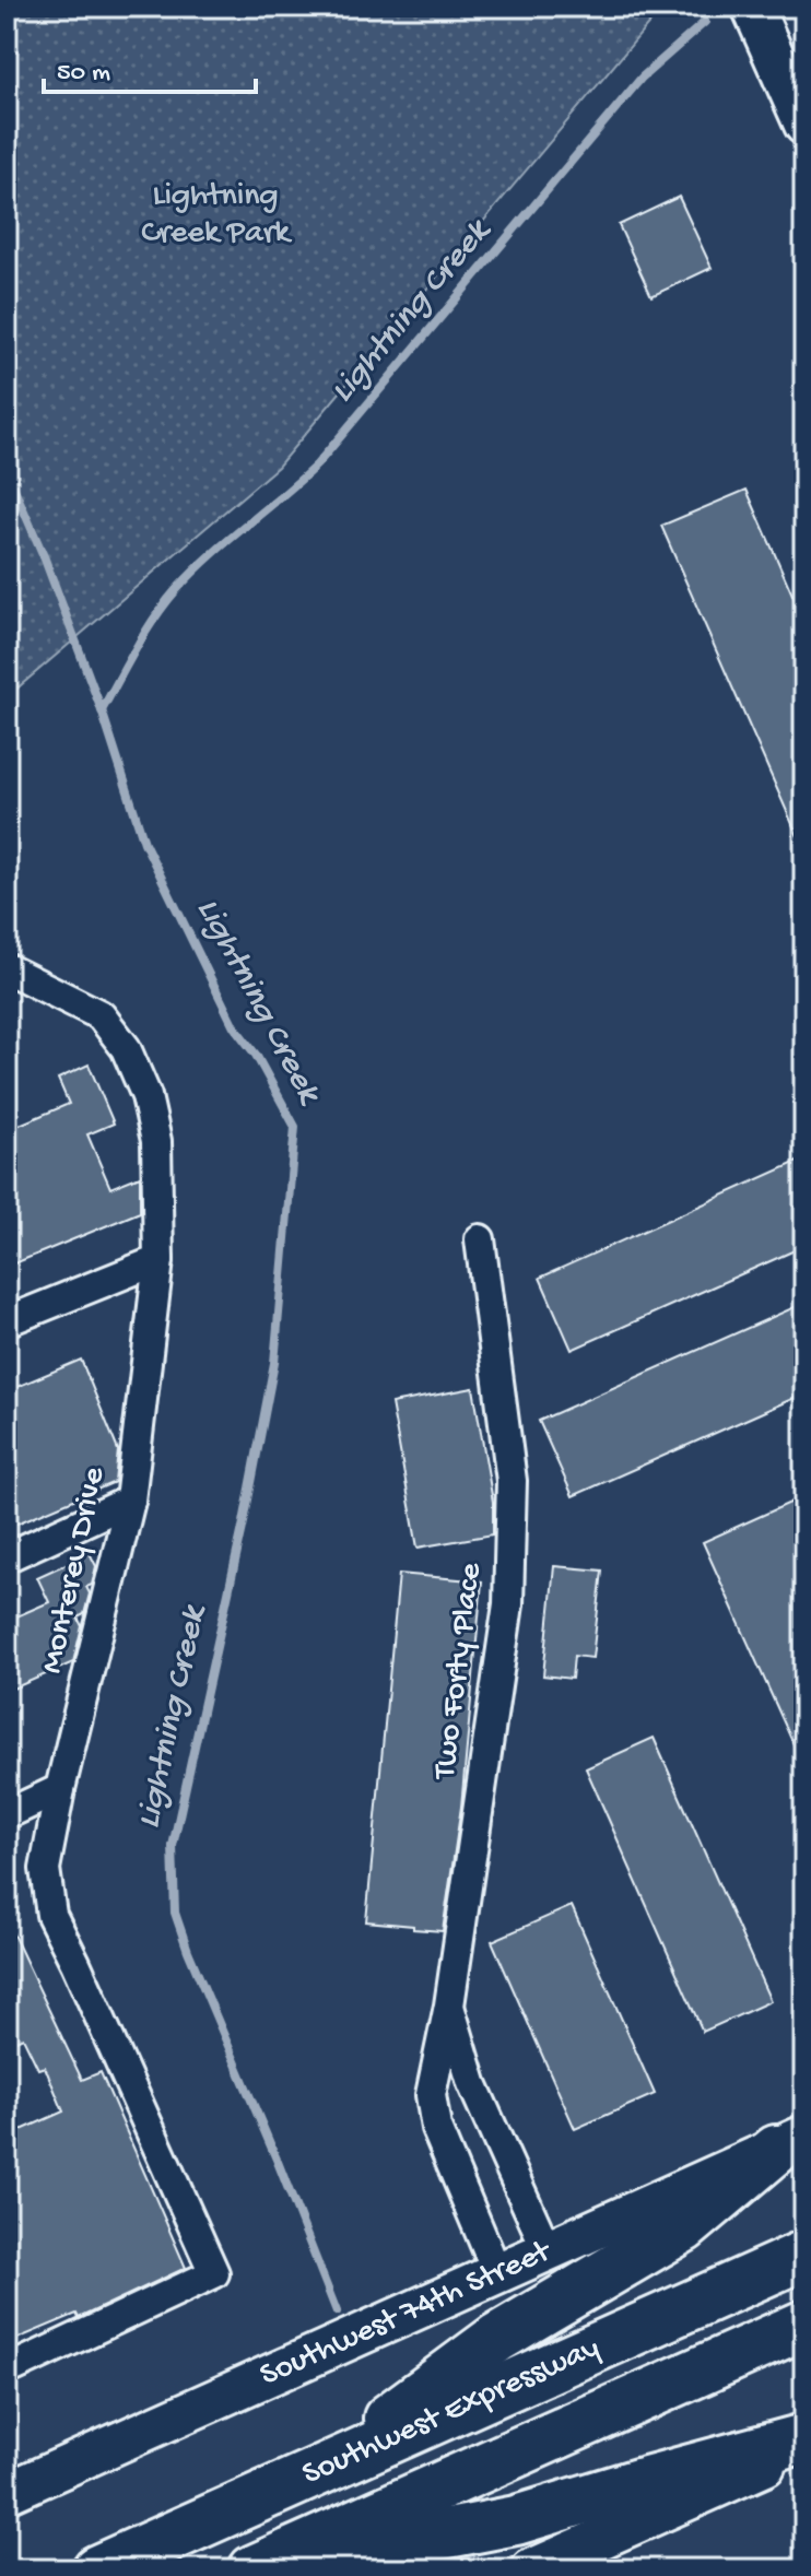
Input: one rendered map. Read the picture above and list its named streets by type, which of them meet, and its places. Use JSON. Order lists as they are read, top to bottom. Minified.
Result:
{"streets":{"highway":["Southwest Expressway"],"main road":["Southwest 74th Street"],"street":["Monterey Drive","Two Forty Place"]},"crossings":[["Two Forty Place","Southwest 74th Street"]],"water":["Lightning Creek"],"parks":["Lightning Creek Park"],"scale_bar":"50 m"}
